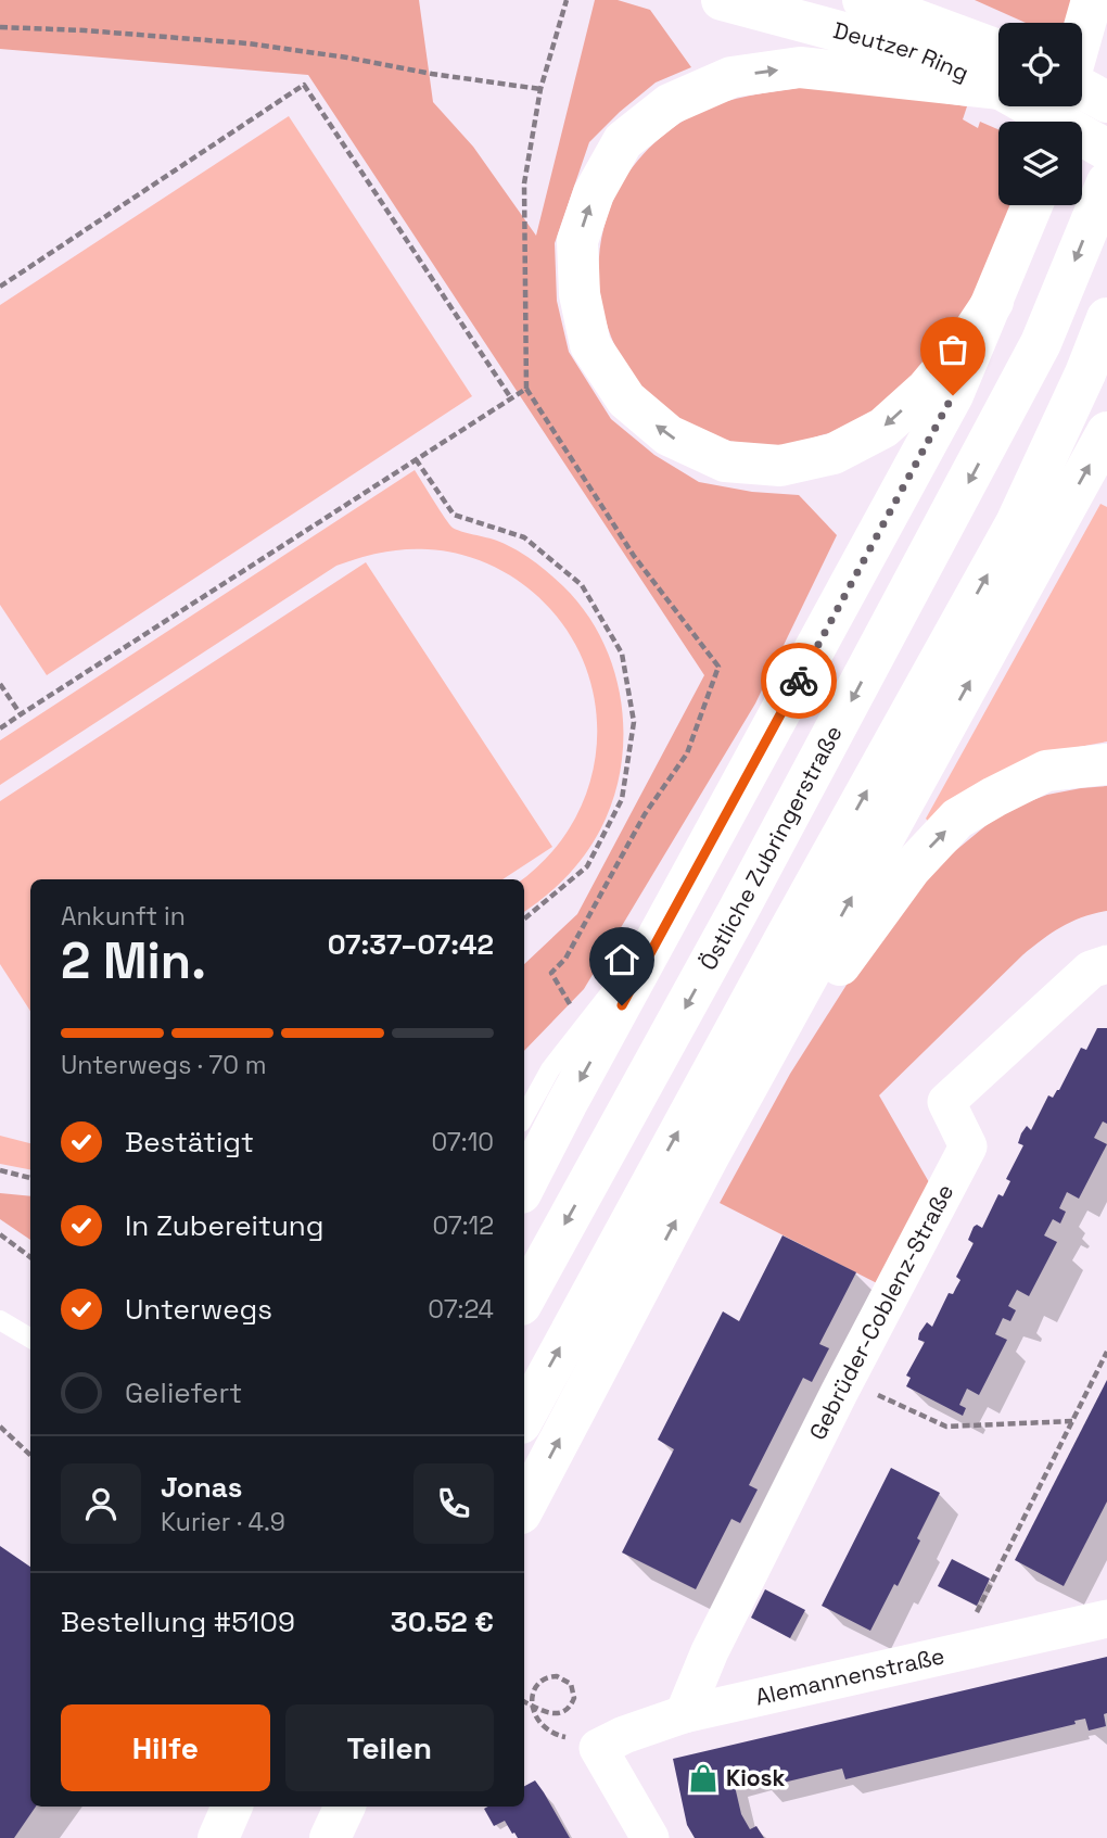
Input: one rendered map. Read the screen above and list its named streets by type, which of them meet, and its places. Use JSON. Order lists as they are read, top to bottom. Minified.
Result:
{"streets":{"highway":["Deutzer Ring","Östliche Zubringerstraße"],"street":["Gebrüder-Coblenz-Straße","Alemannenstraße"]},"crossings":[["Gebrüder-Coblenz-Straße","Alemannenstraße"]],"places":{"shop":["Kiosk"]},"page":{"heading":["2 Min.","Ankunft in","07:37–07:42"],"panel":["Jonas","Kurier · 4.9","Bestellung #5109","30.52 €"],"bar":"Unterwegs · 70 m","list":[["Bestätigt","07:10"],["In Zubereitung","07:12"],["Unterwegs","07:24"],"Geliefert"],"buttons":["Hilfe","Teilen"]}}
